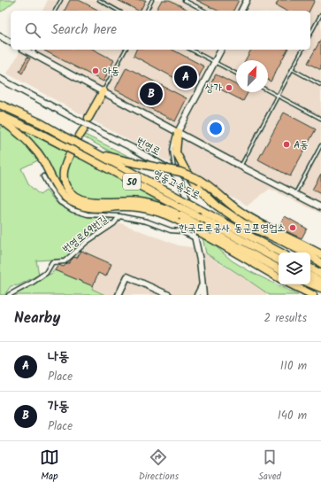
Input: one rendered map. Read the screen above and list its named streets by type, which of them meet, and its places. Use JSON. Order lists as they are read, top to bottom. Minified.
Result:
{"streets":{"highway":["50","영동고속도로"],"street":["번영로","번영로69번길"]},"crossings":[["번영로","번영로69번길"]],"places":["아동","상가","A동","한국도로공사 동군포영업소"],"north":"top right","page":{"search":"Search here","pins":["A","B"],"heading":["Nearby","2 results"],"list":[{"mark":"A","name":"나동","note":"Place","value":"110 m"},{"mark":"B","name":"가동","note":"Place","value":"140 m"}],"nav":["Map","Directions","Saved"]}}
